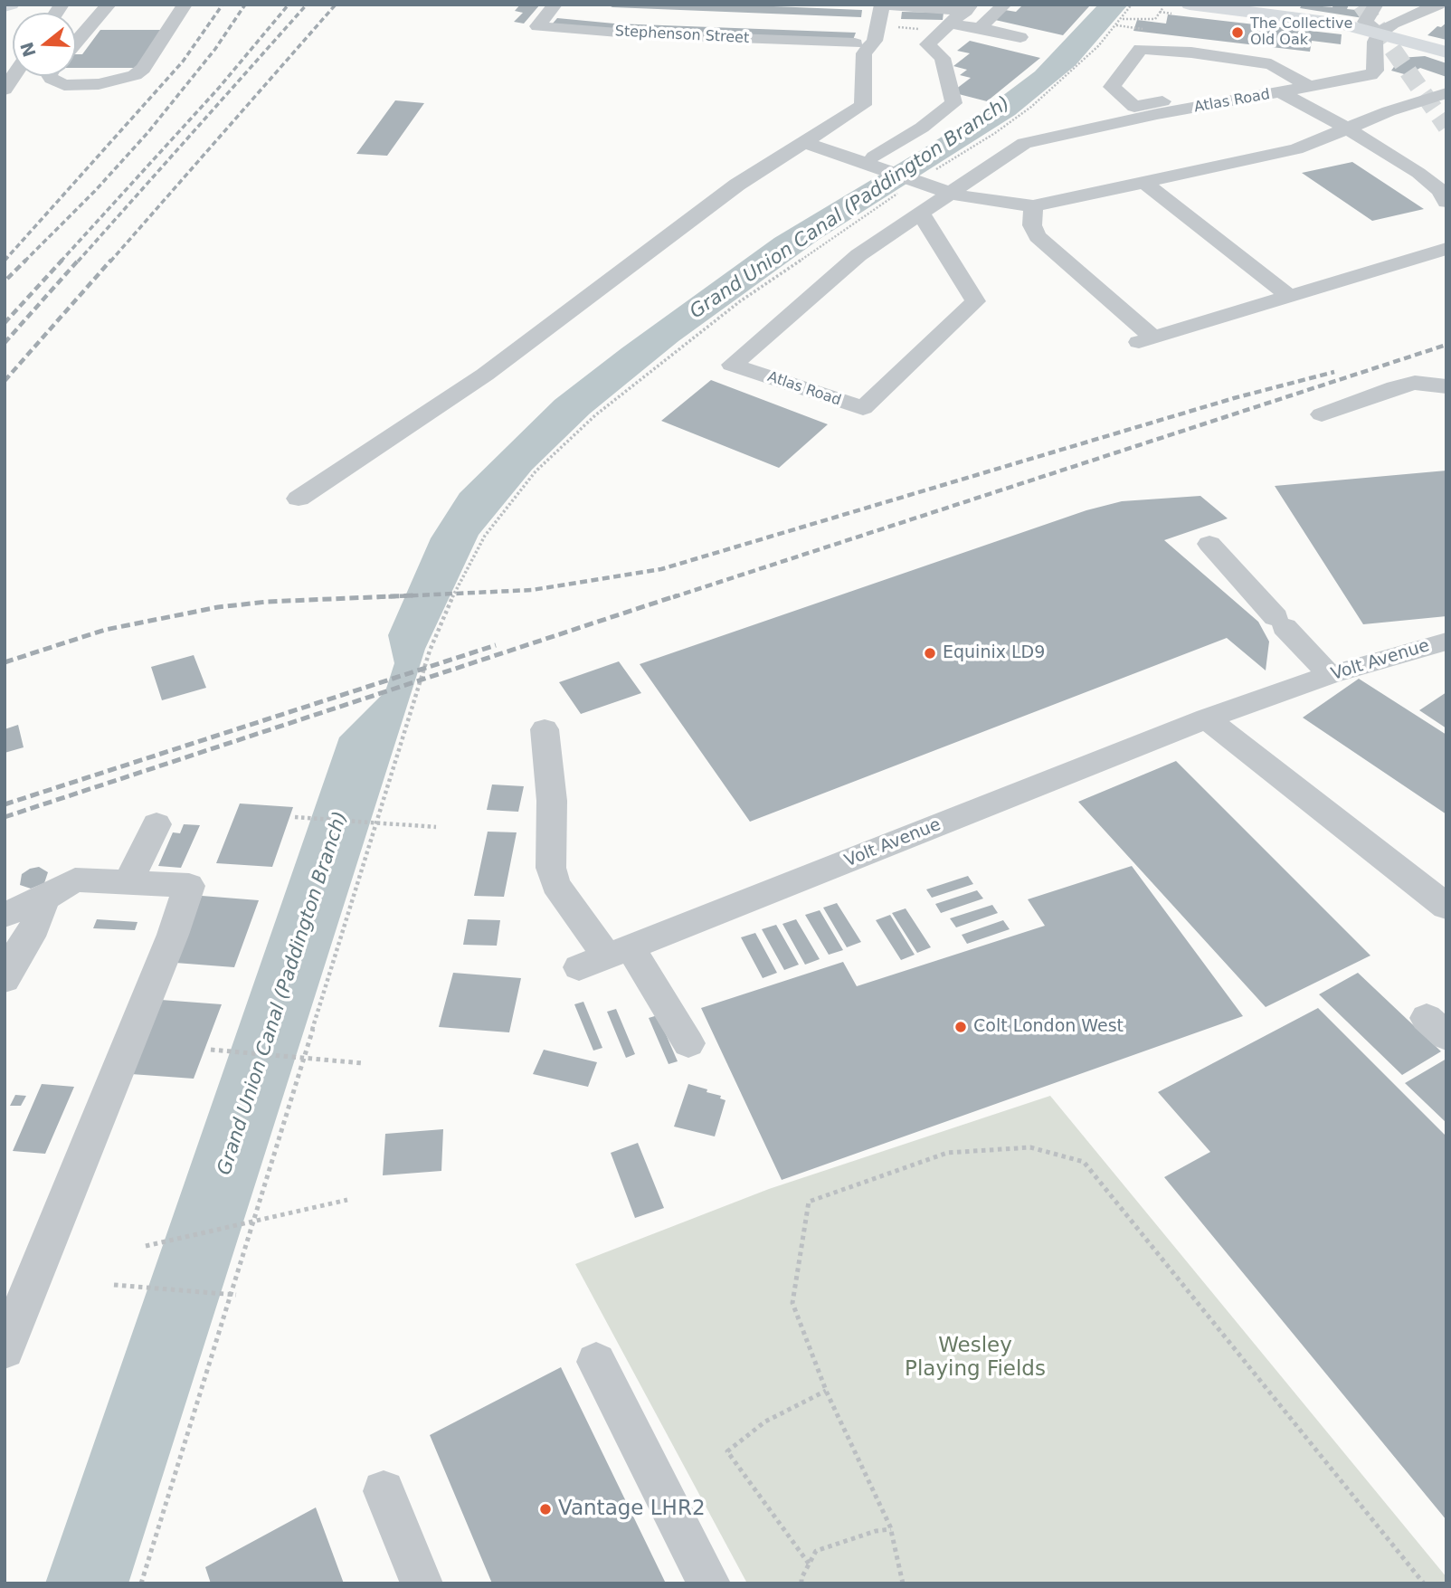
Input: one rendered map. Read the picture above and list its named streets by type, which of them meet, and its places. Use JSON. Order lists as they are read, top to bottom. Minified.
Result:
{"streets":{"street":["Stephenson Street","Atlas Road","Volt Avenue"]},"water":["Grand Union Canal (Paddington Branch)"],"parks":["Wesley Playing Fields"],"places":["The Collective Old Oak","Equinix LD9","Colt London West","Vantage LHR2"],"north":"left"}
